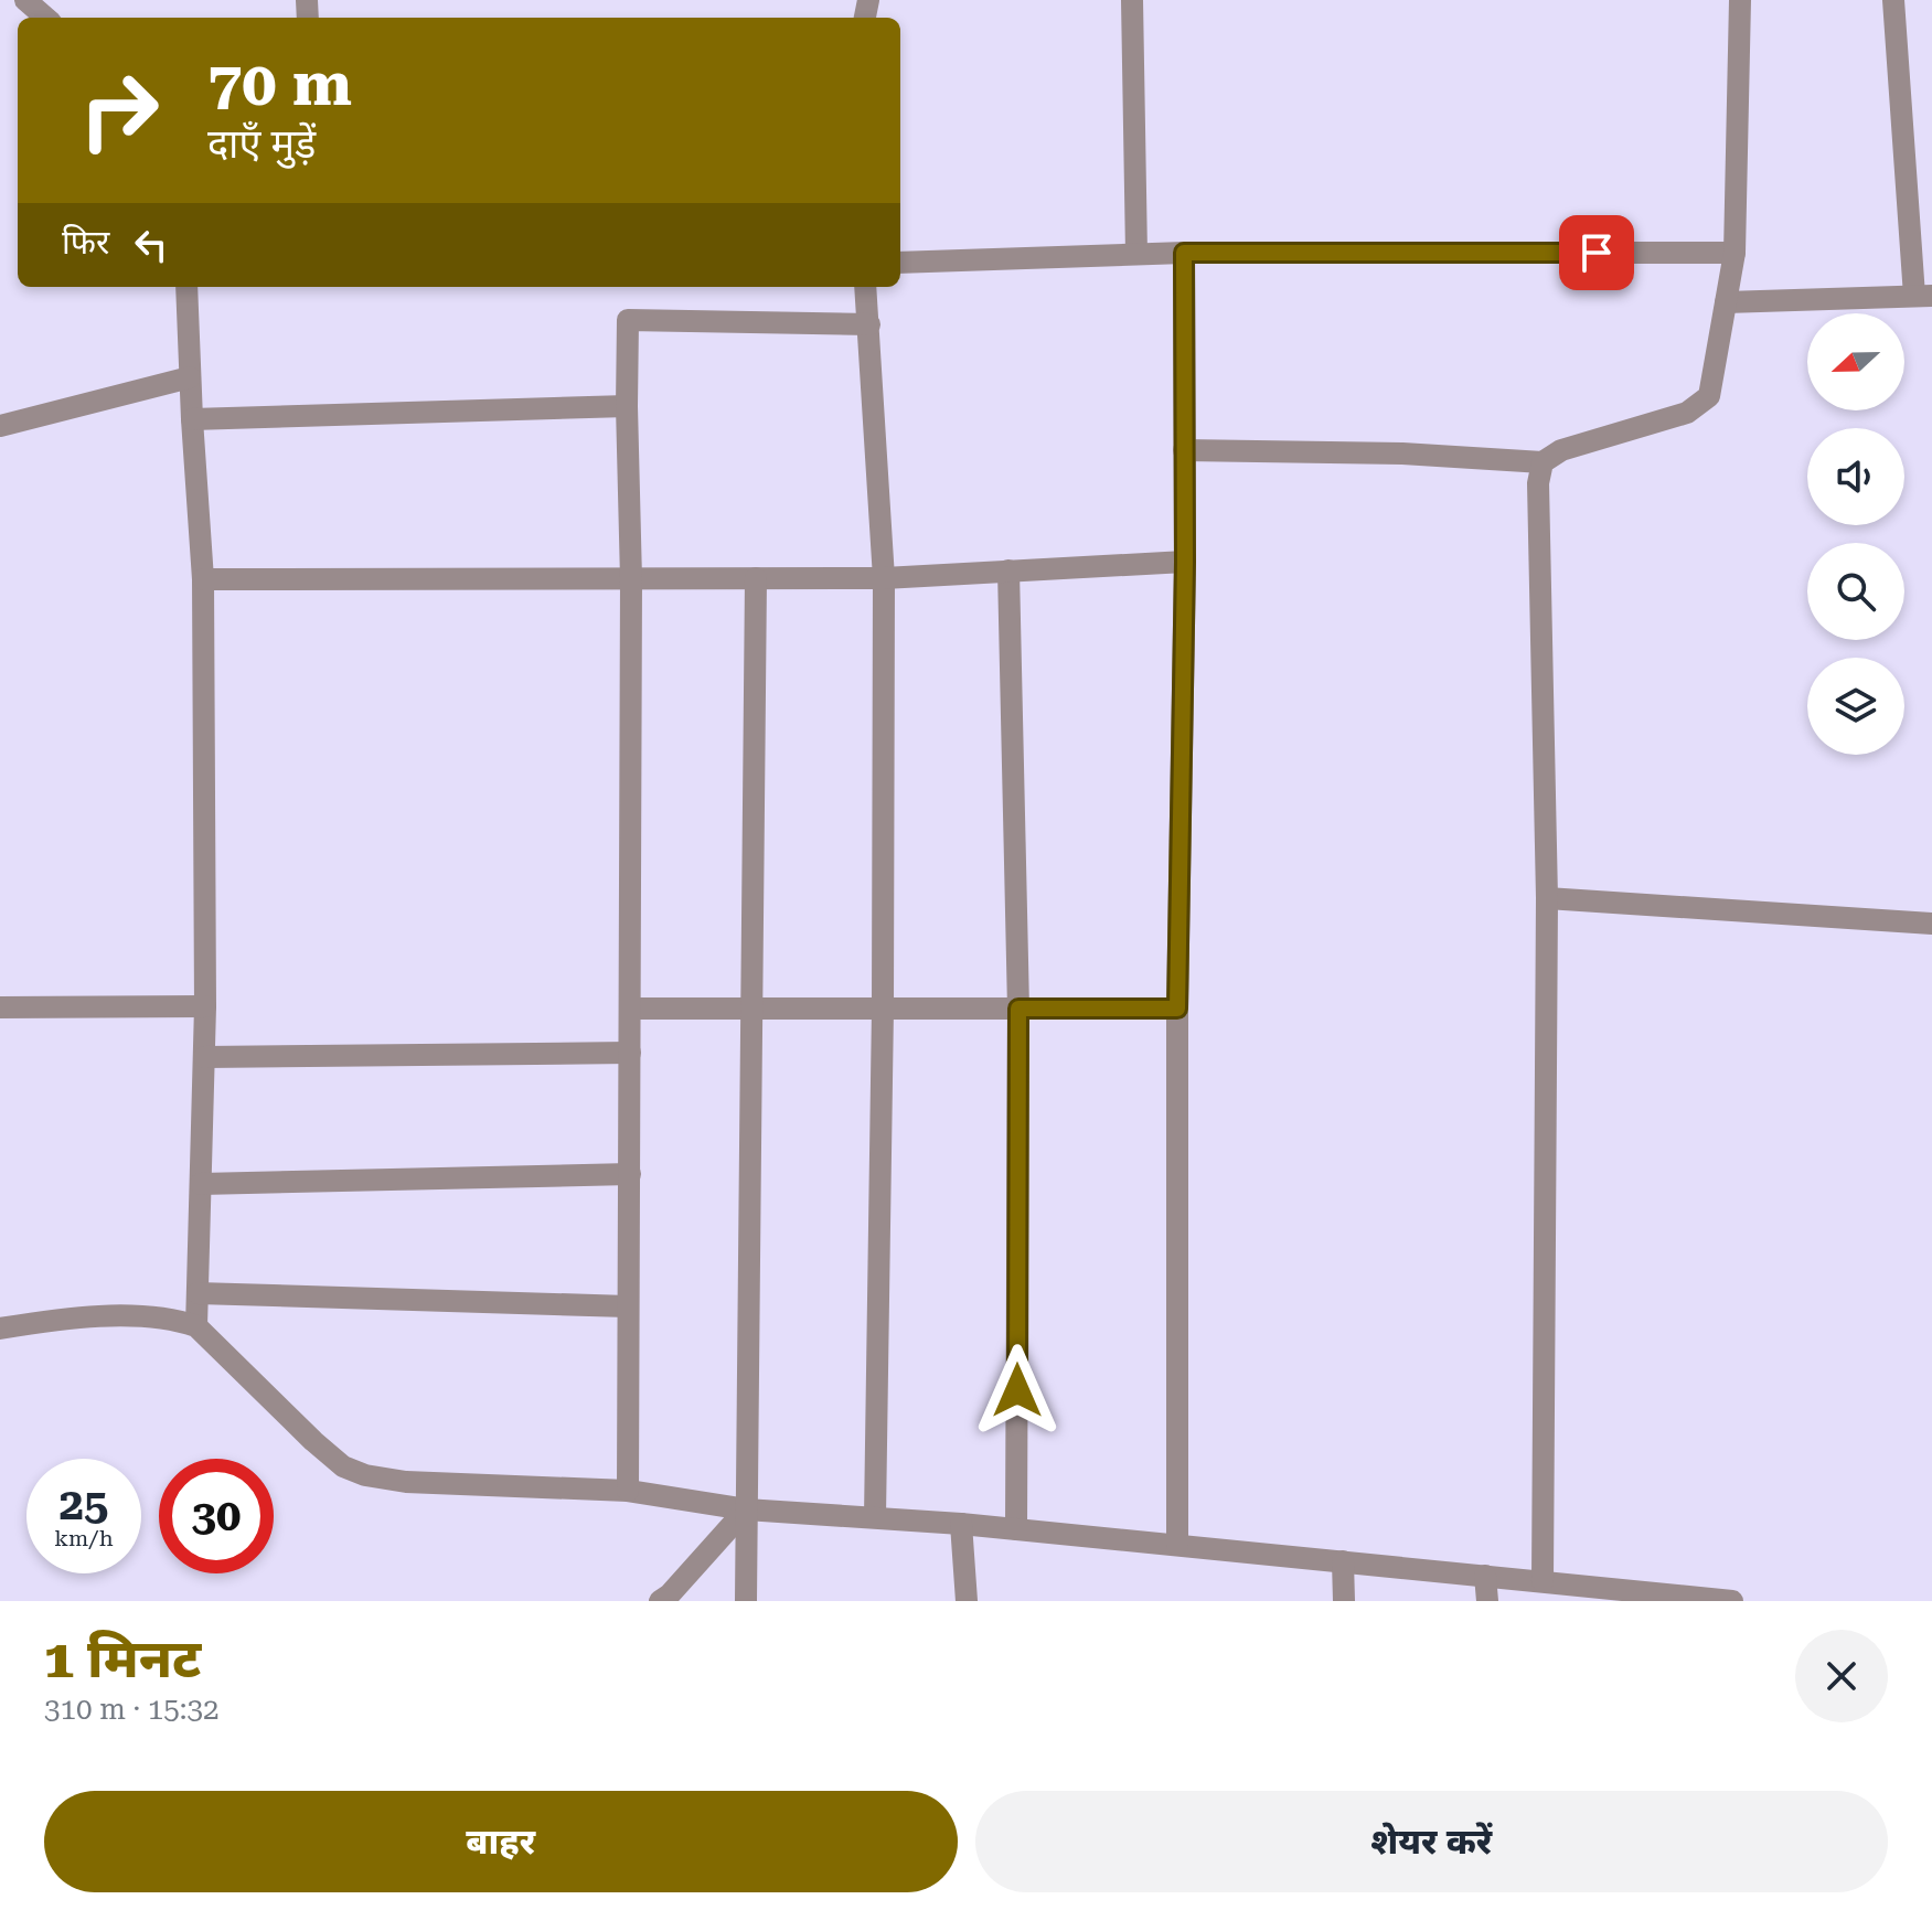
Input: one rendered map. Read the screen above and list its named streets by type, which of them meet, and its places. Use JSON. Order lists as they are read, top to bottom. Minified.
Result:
{"north":"left","page":{"turn":["70 m","दाएँ मुड़ें"],"then":"फिर","speed":"25 km/h","limit":"30","heading":["1 मिनट","310 m · 15:32"],"buttons":["बाहर","शेयर करें"]}}
